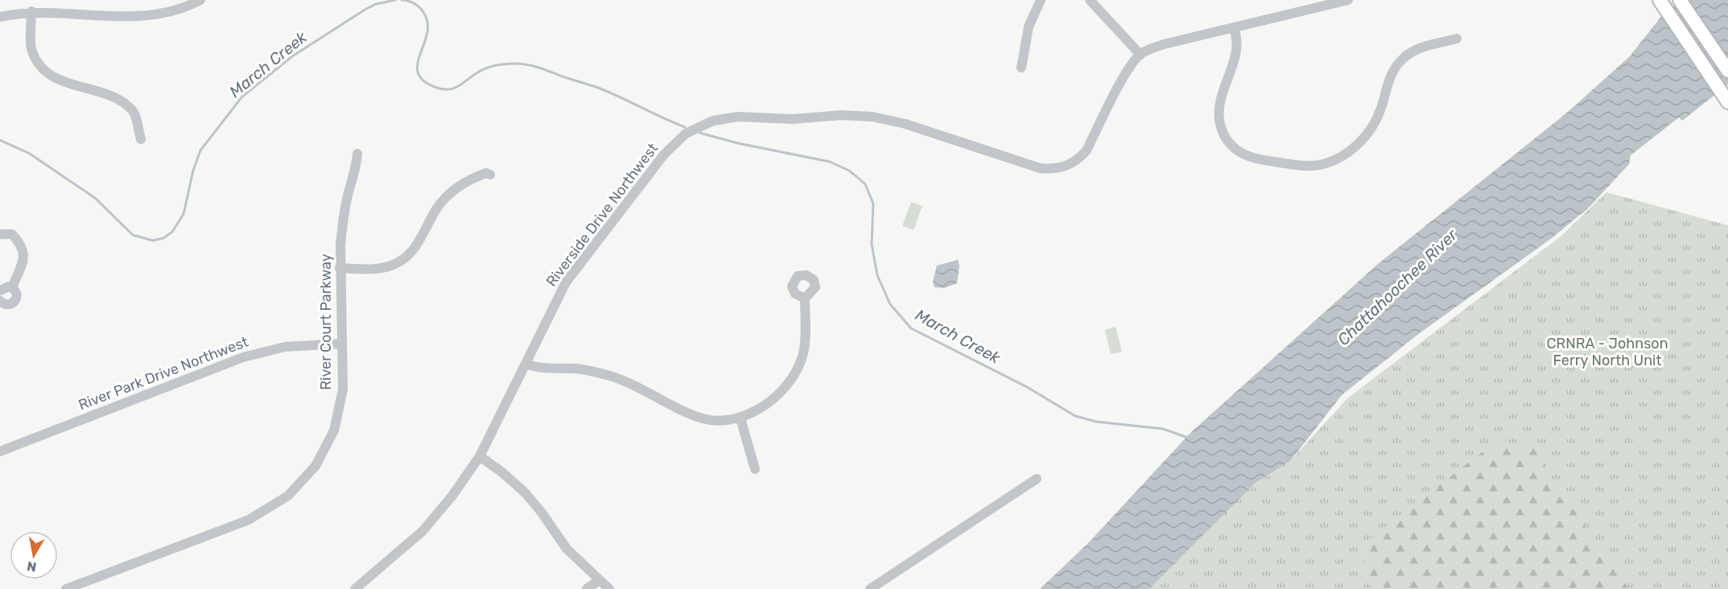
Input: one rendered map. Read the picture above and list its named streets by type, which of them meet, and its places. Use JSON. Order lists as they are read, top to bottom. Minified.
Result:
{"streets":{"street":["Riverside Drive Northwest","River Court Parkway","River Park Drive Northwest"]},"crossings":[["River Court Parkway","River Park Drive Northwest"]],"water":["March Creek","Chattahoochee River"],"parks":["CRNRA - Johnson Ferry North Unit"],"north":"bottom"}
